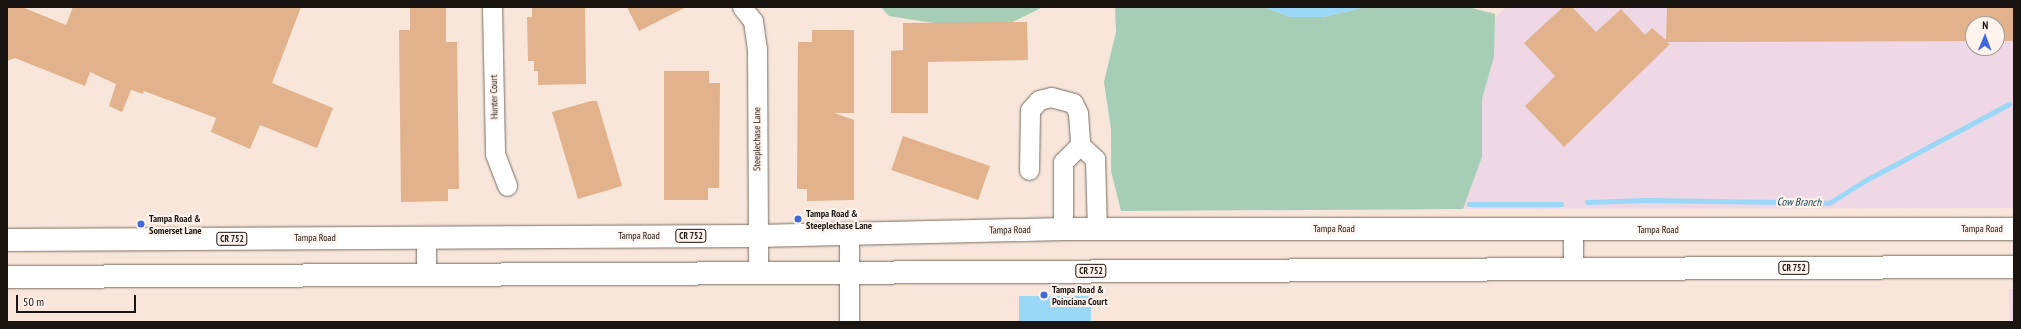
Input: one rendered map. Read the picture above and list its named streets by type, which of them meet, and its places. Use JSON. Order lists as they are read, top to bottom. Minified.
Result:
{"streets":{"main road":["Tampa Road","CR 752"],"street":["Hunter Court","Steeplechase Lane"]},"crossings":[["Steeplechase Lane","Tampa Road"],["Steeplechase Lane","CR 752"]],"water":["Cow Branch"],"places":["Tampa Road & Steeplechase Lane","Tampa Road & Somerset Lane","Tampa Road & Poinciana Court"],"scale_bar":"50 m","north":"top"}
